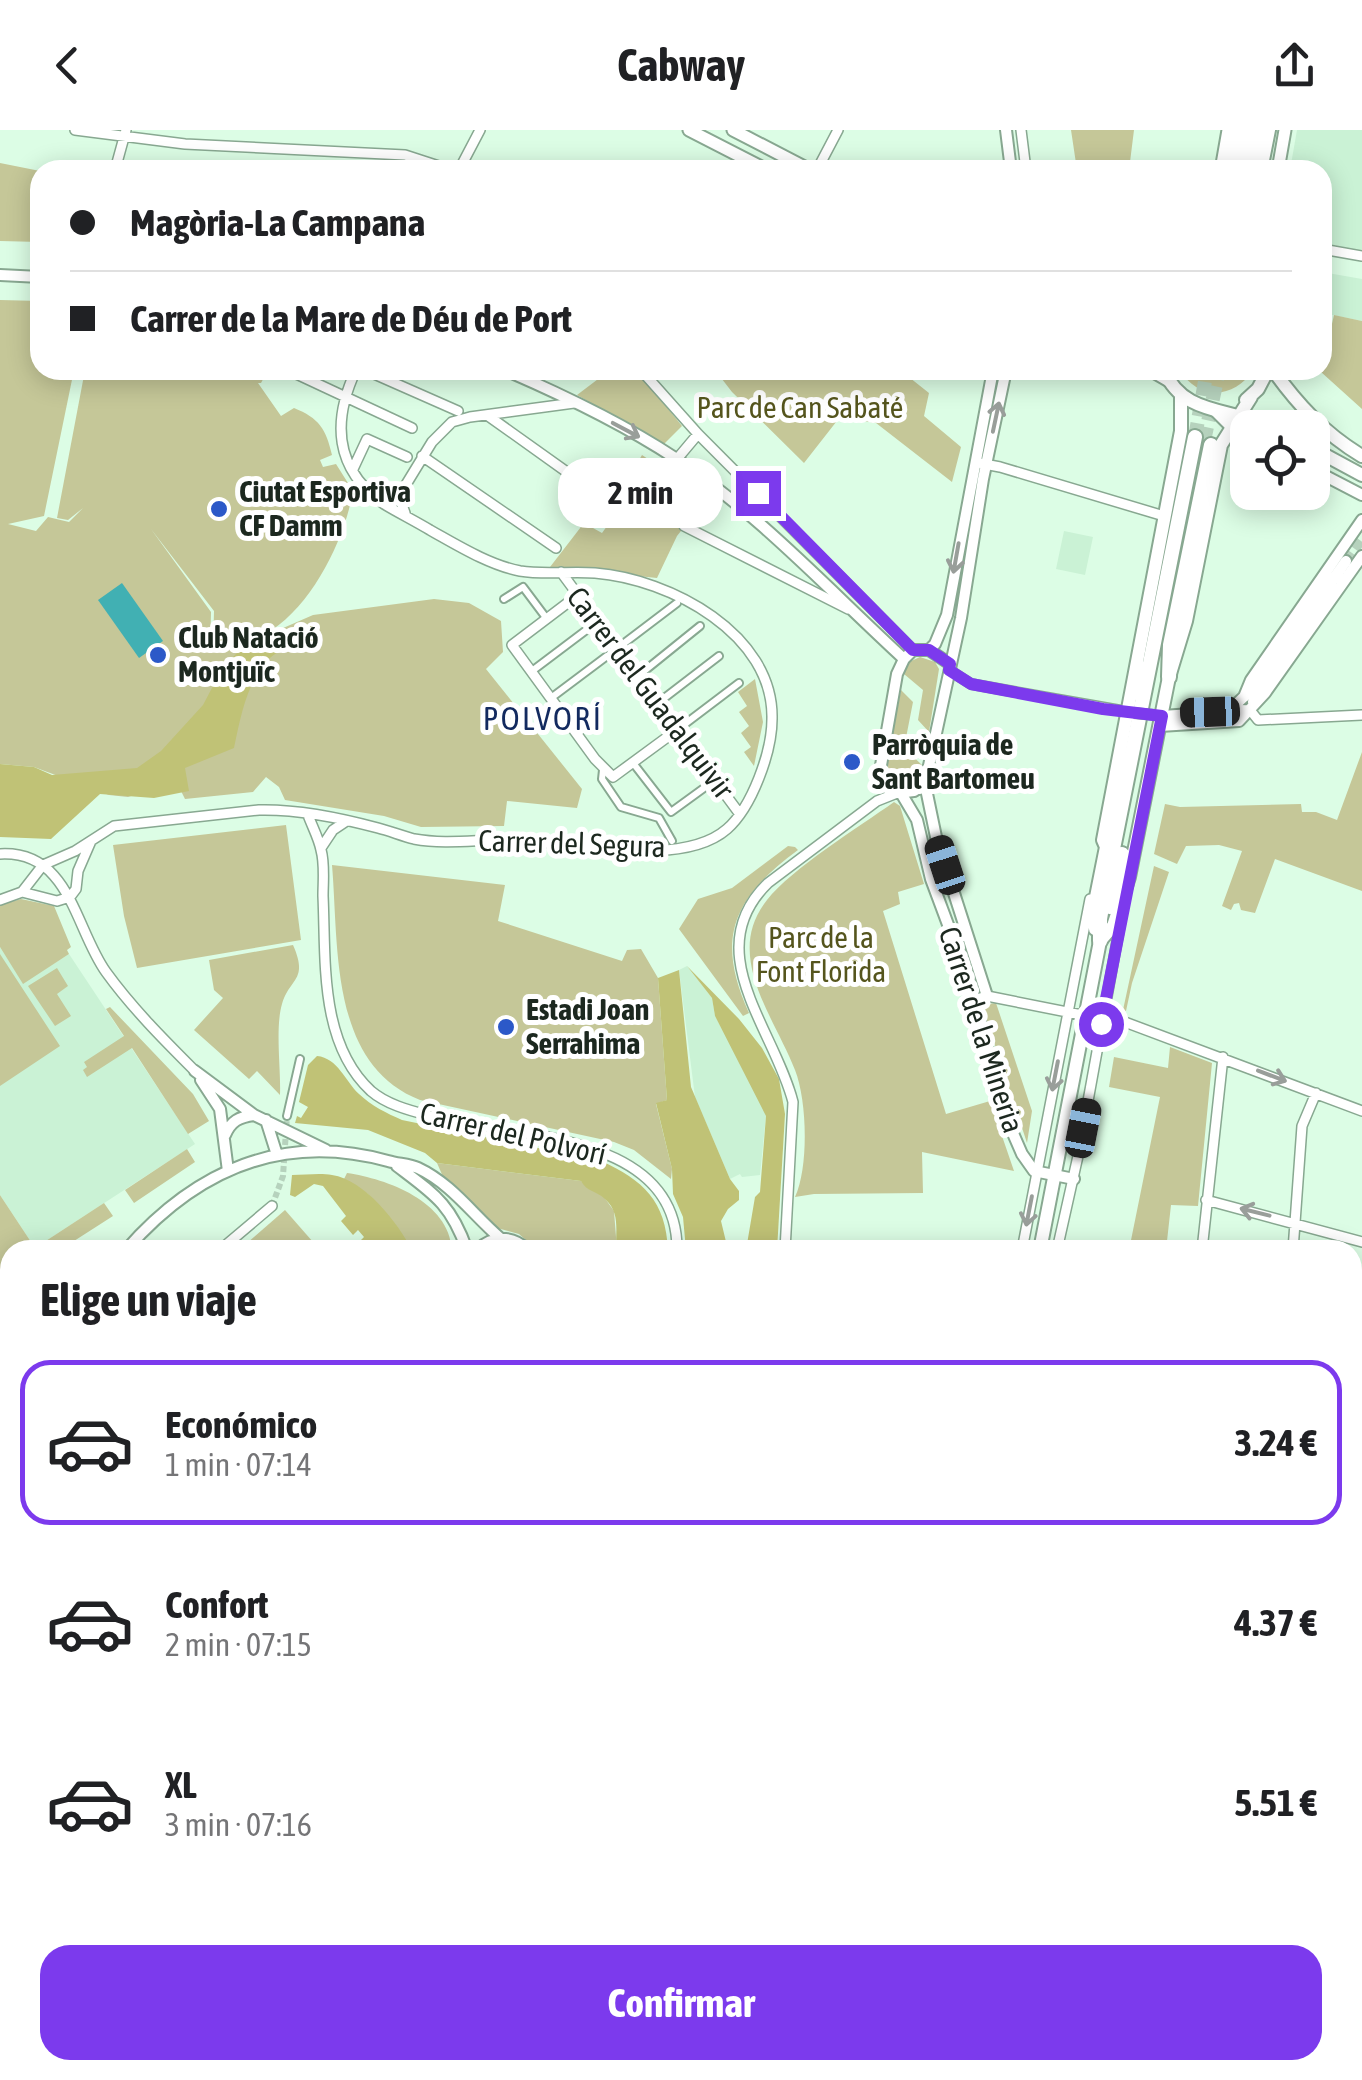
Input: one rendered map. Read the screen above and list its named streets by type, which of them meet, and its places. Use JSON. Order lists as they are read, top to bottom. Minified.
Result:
{"streets":{"street":["Carrer del Guadalquivir","Carrer del Segura","Carrer de la Mineria","Carrer del Polvorí"]},"crossings":[["Carrer del Guadalquivir","Carrer del Segura"],["Carrer del Segura","Carrer del Polvorí"]],"districts":["POLVORÍ"],"parks":["Parc de Can Sabaté","Parc de la Font Florida"],"places":["Ciutat Esportiva CF Damm","Club Natació Montjuïc","Parròquia de Sant Bartomeu","Estadi Joan Serrahima"],"page":{"header":"Cabway","banner":["Magòria-La Campana","Carrer de la Mare de Déu de Port"],"bubble":"2 min","heading":"Elige un viaje","list":[{"name":"Económico","note":"1 min · 07:14","value":"3.24 €"},{"name":"Confort","note":"2 min · 07:15","value":"4.37 €"},{"name":"XL","note":"3 min · 07:16","value":"5.51 €"}],"buttons":"Confirmar"}}
